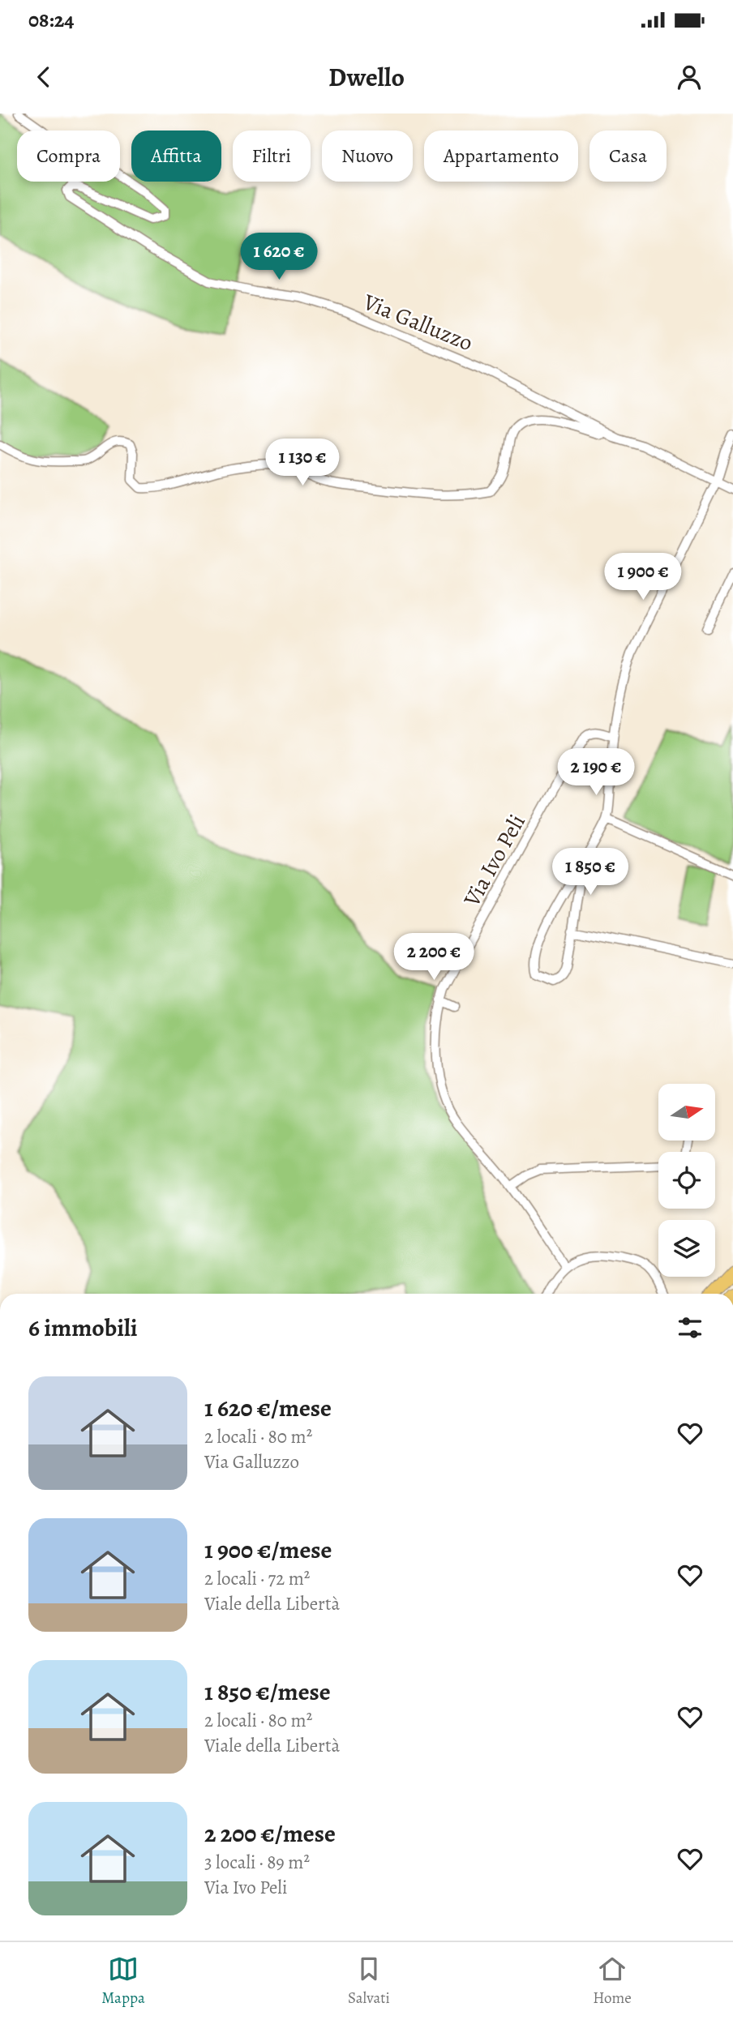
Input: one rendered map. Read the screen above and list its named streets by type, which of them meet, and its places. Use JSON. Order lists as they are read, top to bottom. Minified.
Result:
{"streets":{"street":["Via Galluzzo","Via Ivo Peli"]},"north":"right","page":{"status":"08:24","header":"Dwello","chip":["Compra","Affitta","Filtri","Nuovo","Appartamento","Casa"],"price":["1 620 €","1 130 €","1 900 €","2 190 €","1 850 €","2 200 €"],"heading":"6 immobili","list":[{"name":"1 620 €/mese","note":"2 locali · 80 m² · Via Galluzzo"},{"name":"1 900 €/mese","note":"2 locali · 72 m² · Viale della Libertà"},{"name":"1 850 €/mese","note":"2 locali · 80 m² · Viale della Libertà"},{"name":"2 200 €/mese","note":"3 locali · 89 m² · Via Ivo Peli"}],"tabs":["Mappa","Salvati","Home"]}}
